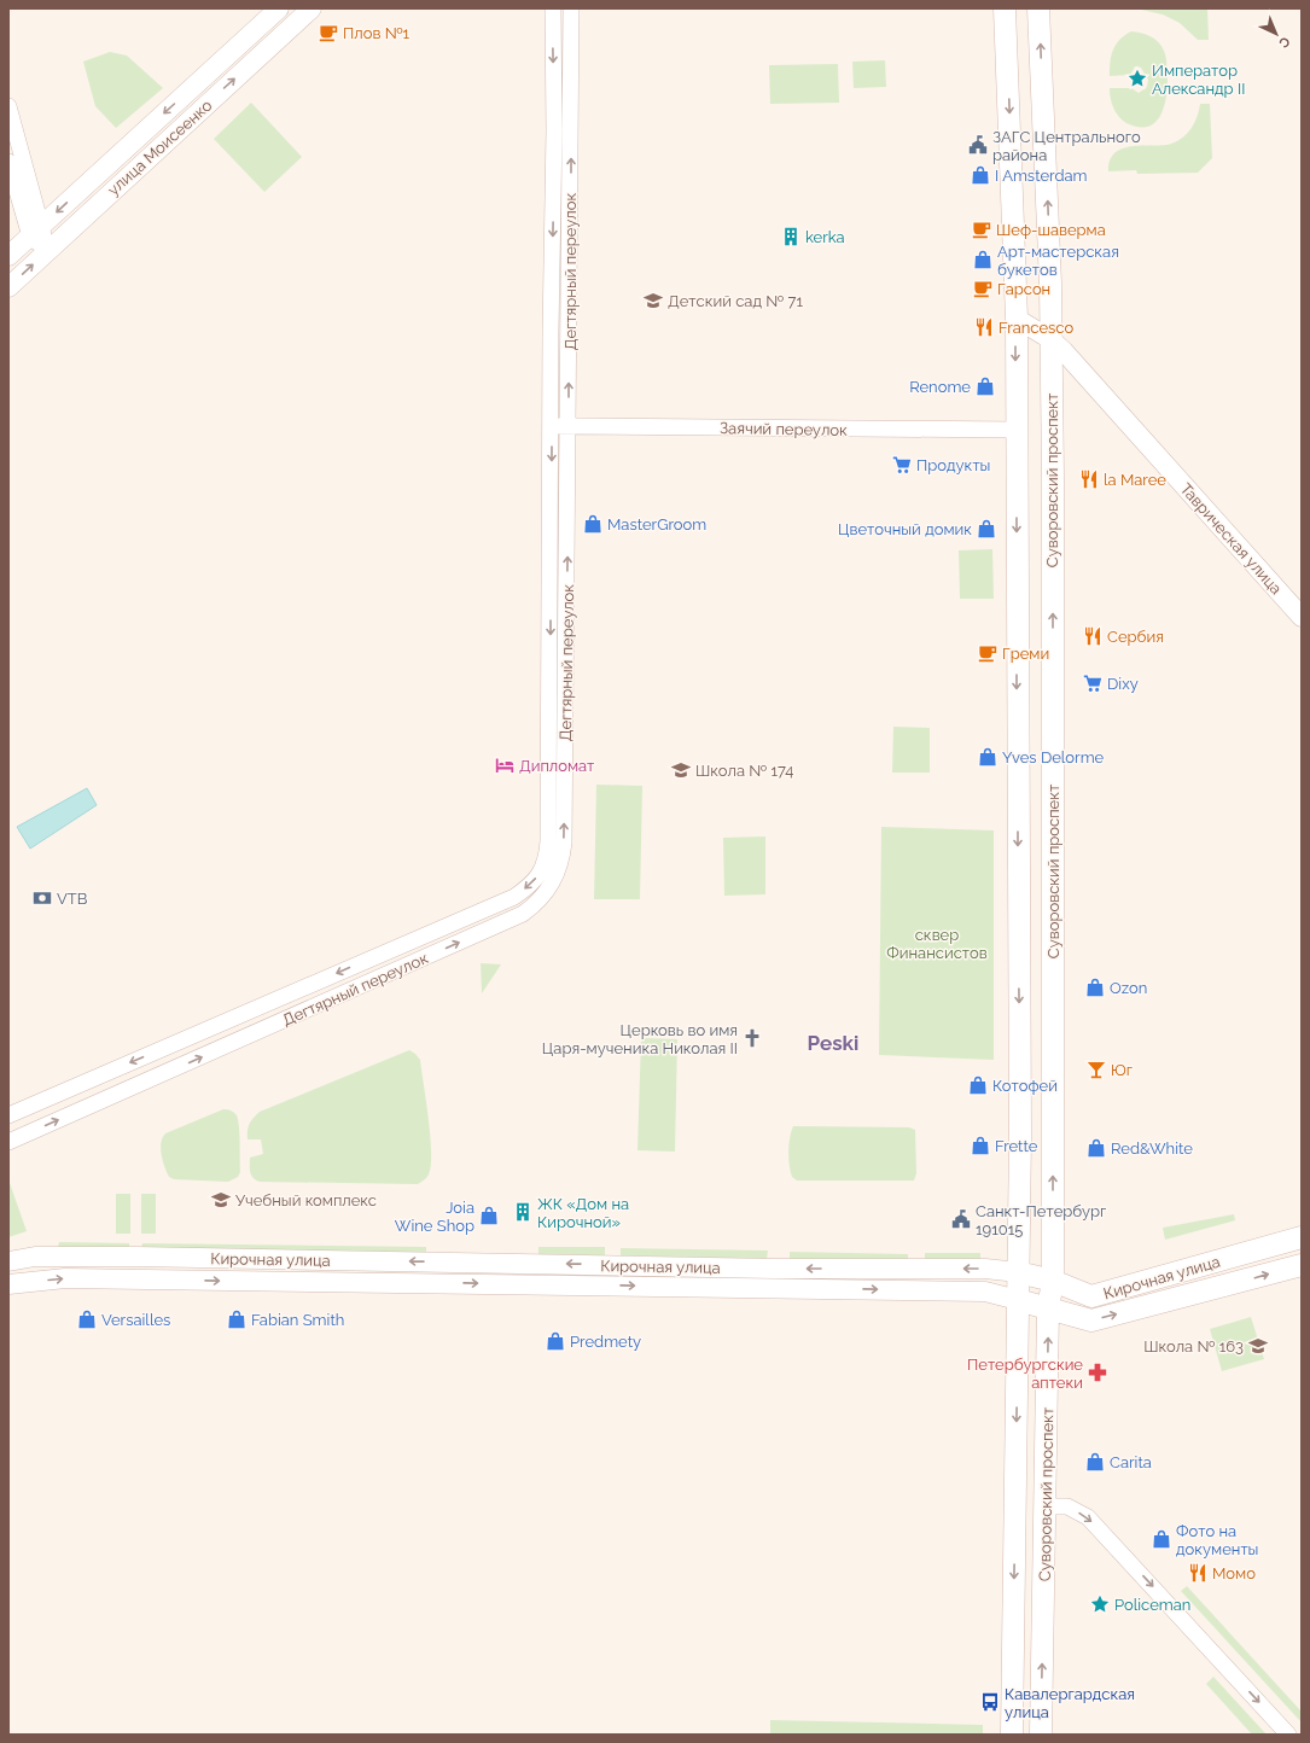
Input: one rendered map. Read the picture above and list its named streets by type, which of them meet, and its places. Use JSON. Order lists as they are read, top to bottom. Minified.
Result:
{"streets":{"main road":["Суворовский проспект","Кирочная улица"],"street":["улица Моисеенко","Дегтярный переулок","Заячий переулок","Таврическая улица"]},"crossings":[["Дегтярный переулок","Заячий переулок"],["Заячий переулок","Суворовский проспект"],["Суворовский проспект","Таврическая улица"],["Суворовский проспект","Кирочная улица"]],"districts":["Peski"],"parks":["сквер Финансистов"],"places":{"cafe":["Плов №1","Шеф-шаверма","Гарсон","Греми"],"place":["Император Александр II","Policeman"],"public building":["ЗАГС Центрального района","Санкт-Петербург 191015"],"shop":["I Amsterdam","Арт-мастерская букетов","Renome","MasterGroom","Цветочный домик","Yves Delorme","Ozon","Котофей","Frette","Red&White","Joia Wine Shop","Versailles","Fabian Smith","Predmety","Carita","Фото на документы"],"building":["kerka","ЖК «Дом на Кирочной»"],"school or university":["Детский сад № 71","Школа № 174","Учебный комплекс","Школа № 163"],"restaurant":["Francesco","la Maree","Сербия","Момо"],"supermarket":["Продукты","Dixy"],"hotel":["Дипломат"],"bank":["VTB"],"church":["Церковь во имя Царя-мученика Николая II"],"bar":["Юг"],"pharmacy":["Петербургские аптеки"],"bus stop":["Кавалергардская улица"]},"north":"bottom right"}
